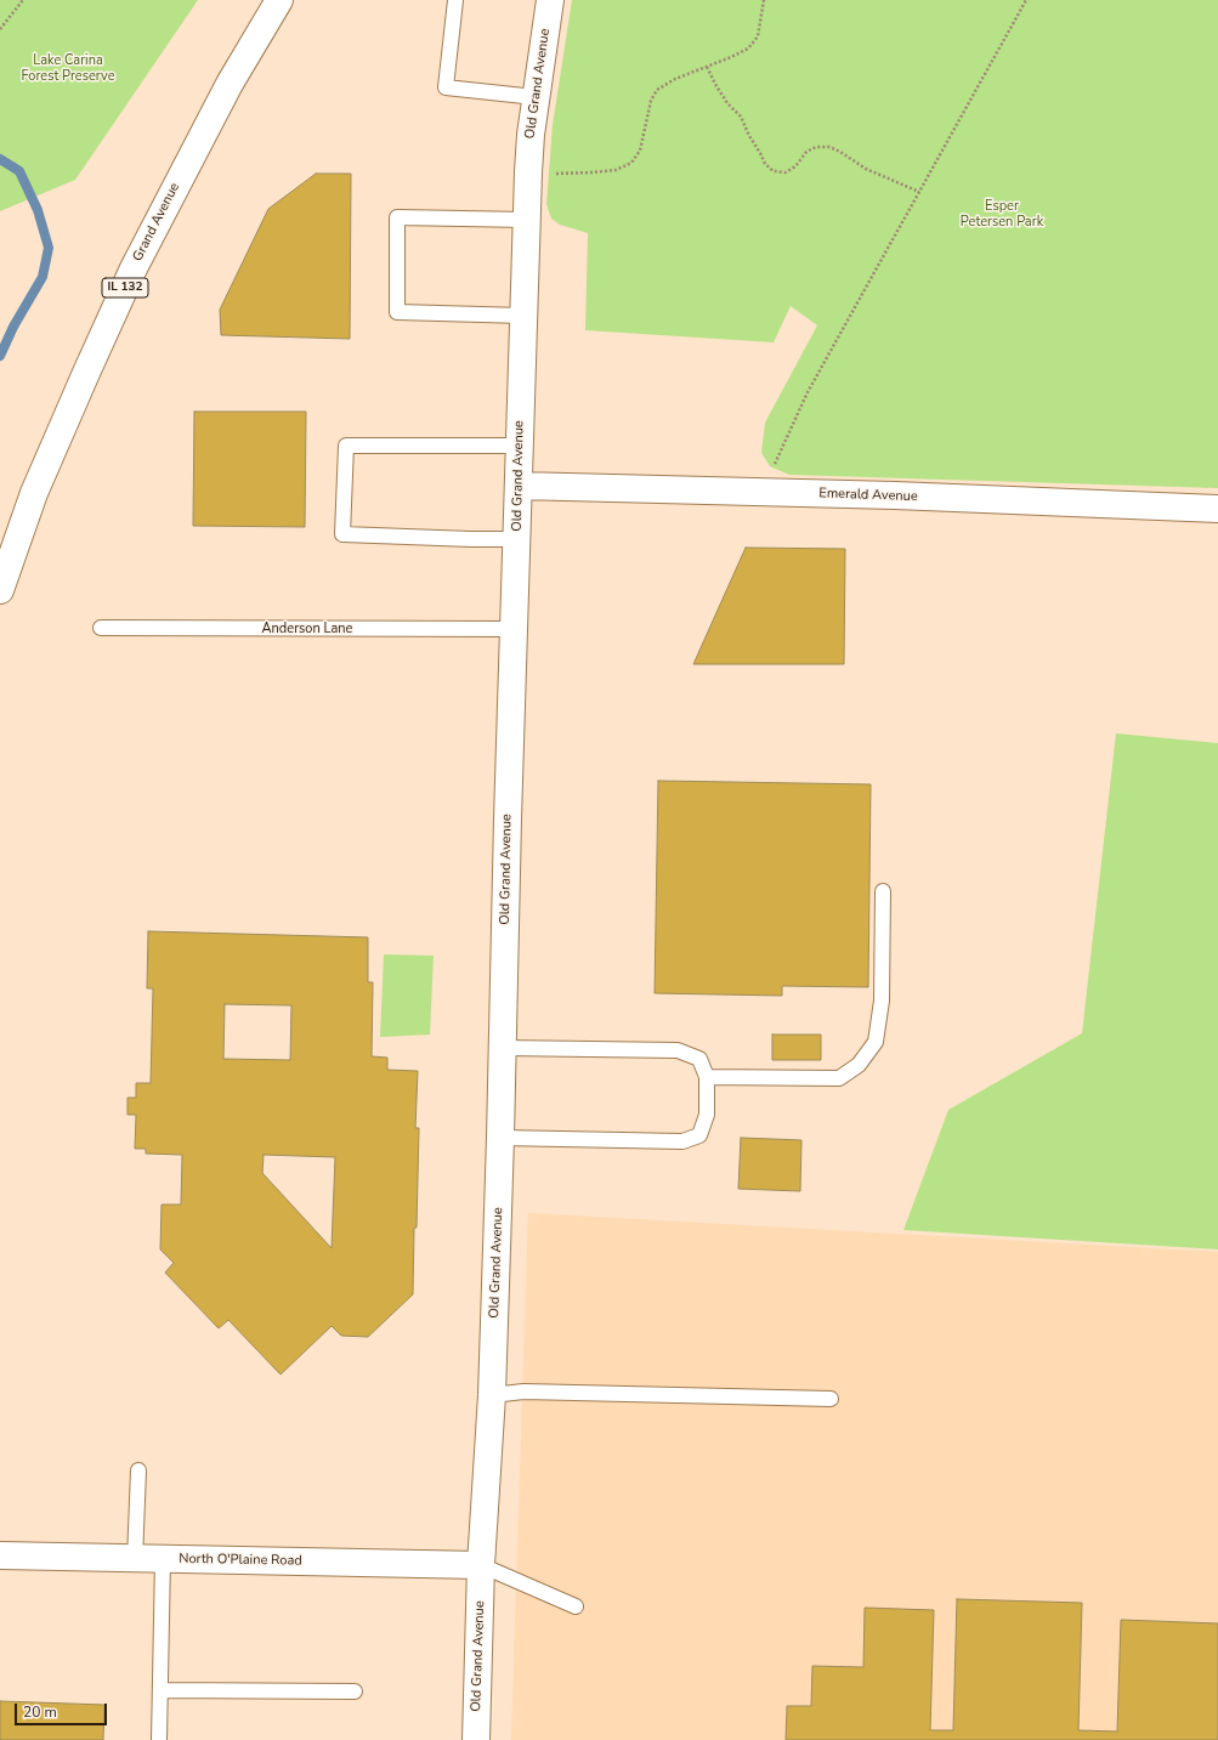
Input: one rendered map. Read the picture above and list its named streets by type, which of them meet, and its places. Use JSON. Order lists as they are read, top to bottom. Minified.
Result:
{"streets":{"street":["Old Grand Avenue","Grand Avenue","IL 132","Emerald Avenue","North O'Plaine Road"],"lane":["Anderson Lane"]},"crossings":[["Old Grand Avenue","Emerald Avenue"],["Old Grand Avenue","Anderson Lane"],["Old Grand Avenue","North O'Plaine Road"]],"parks":["Lake Carina Forest Preserve","Esper Petersen Park"],"scale_bar":"20 m"}
